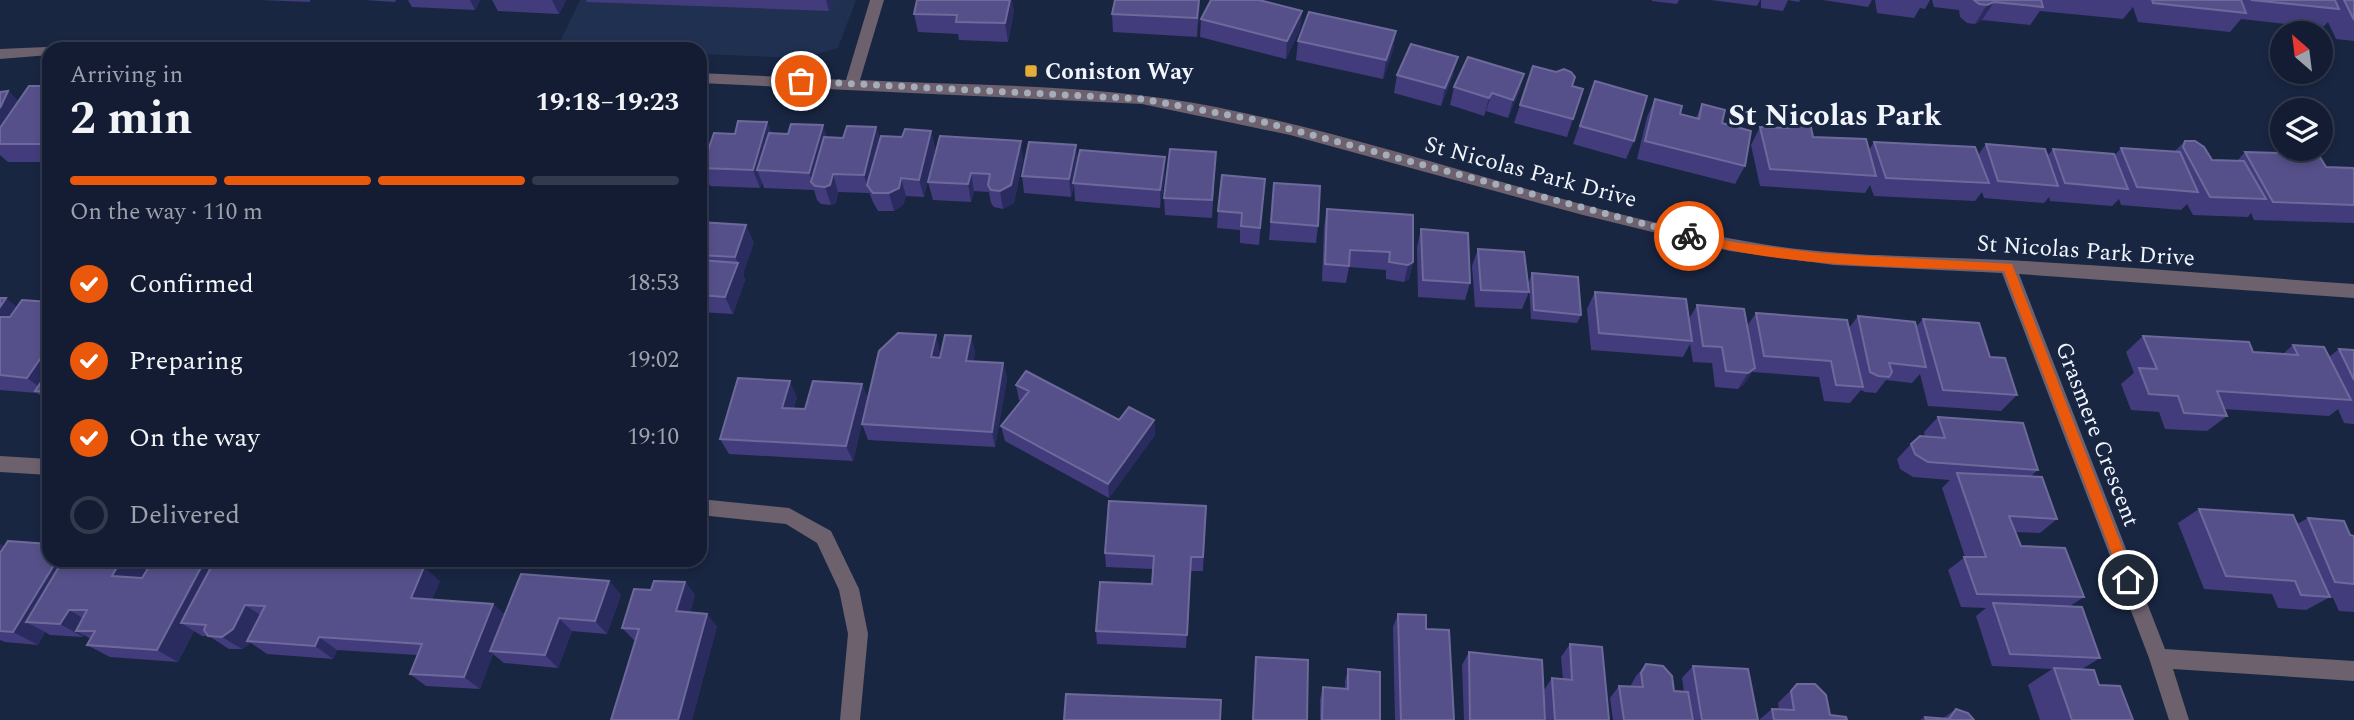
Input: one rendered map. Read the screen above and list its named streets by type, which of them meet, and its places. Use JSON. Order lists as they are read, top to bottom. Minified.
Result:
{"streets":{"street":["St Nicolas Park Drive","Grasmere Crescent"]},"crossings":[["St Nicolas Park Drive","Grasmere Crescent"]],"districts":["St Nicolas Park"],"places":{"transit":["Coniston Way"]},"north":"top left","page":{"heading":["2 min","Arriving in","19:18–19:23"],"bar":"On the way · 110 m","list":[["Confirmed","18:53"],["Preparing","19:02"],["On the way","19:10"],"Delivered"]}}
